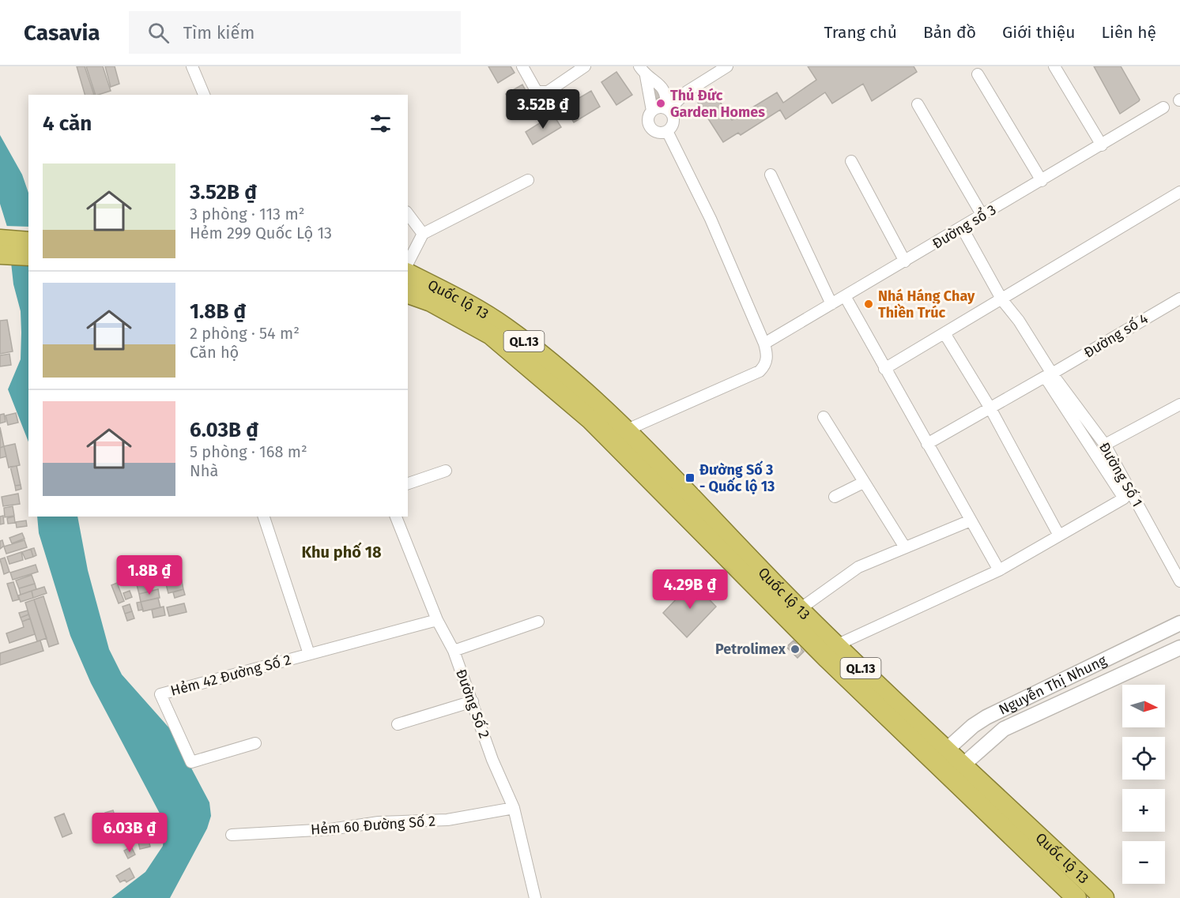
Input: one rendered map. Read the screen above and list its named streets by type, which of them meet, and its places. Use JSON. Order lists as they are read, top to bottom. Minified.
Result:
{"streets":{"highway":["Quốc lộ 13","QL.13"],"street":["Đường sổ 3","Đường số 4","Đường Số 1","Hẻm 42 Đường Số 2","Nguyễn Thị Nhung","Đường Số 2","Hẻm 60 Đường Số 2"]},"crossings":[["Quốc lộ 13","Nguyễn Thị Nhung"],["Đường số 4","Đường Số 1"],["Hẻm 42 Đường Số 2","Đường Số 2"],["Đường Số 2","Hẻm 60 Đường Số 2"]],"districts":["Khu phố 18"],"places":{"other":["Thủ Đức Garden Homes","Nhá Háng Chay Thiền Trúc","Petrolimex"],"transit":["Đường Số 3 - Quốc lộ 13"]},"north":"right","page":{"header":"Casavia","search":"Tìm kiếm","nav":["Trang chủ","Bản đồ","Giới thiệu","Liên hệ"],"price":["3.52B ₫","1.8B ₫","4.29B ₫","6.03B ₫"],"heading":"4 căn","list":[{"name":"3.52B ₫","note":"3 phòng · 113 m² · Hẻm 299 Quốc Lộ 13"},{"name":"1.8B ₫","note":"2 phòng · 54 m² · Căn hộ"},{"name":"6.03B ₫","note":"5 phòng · 168 m² · Nhà"}],"map_buttons":["+","−"]}}
